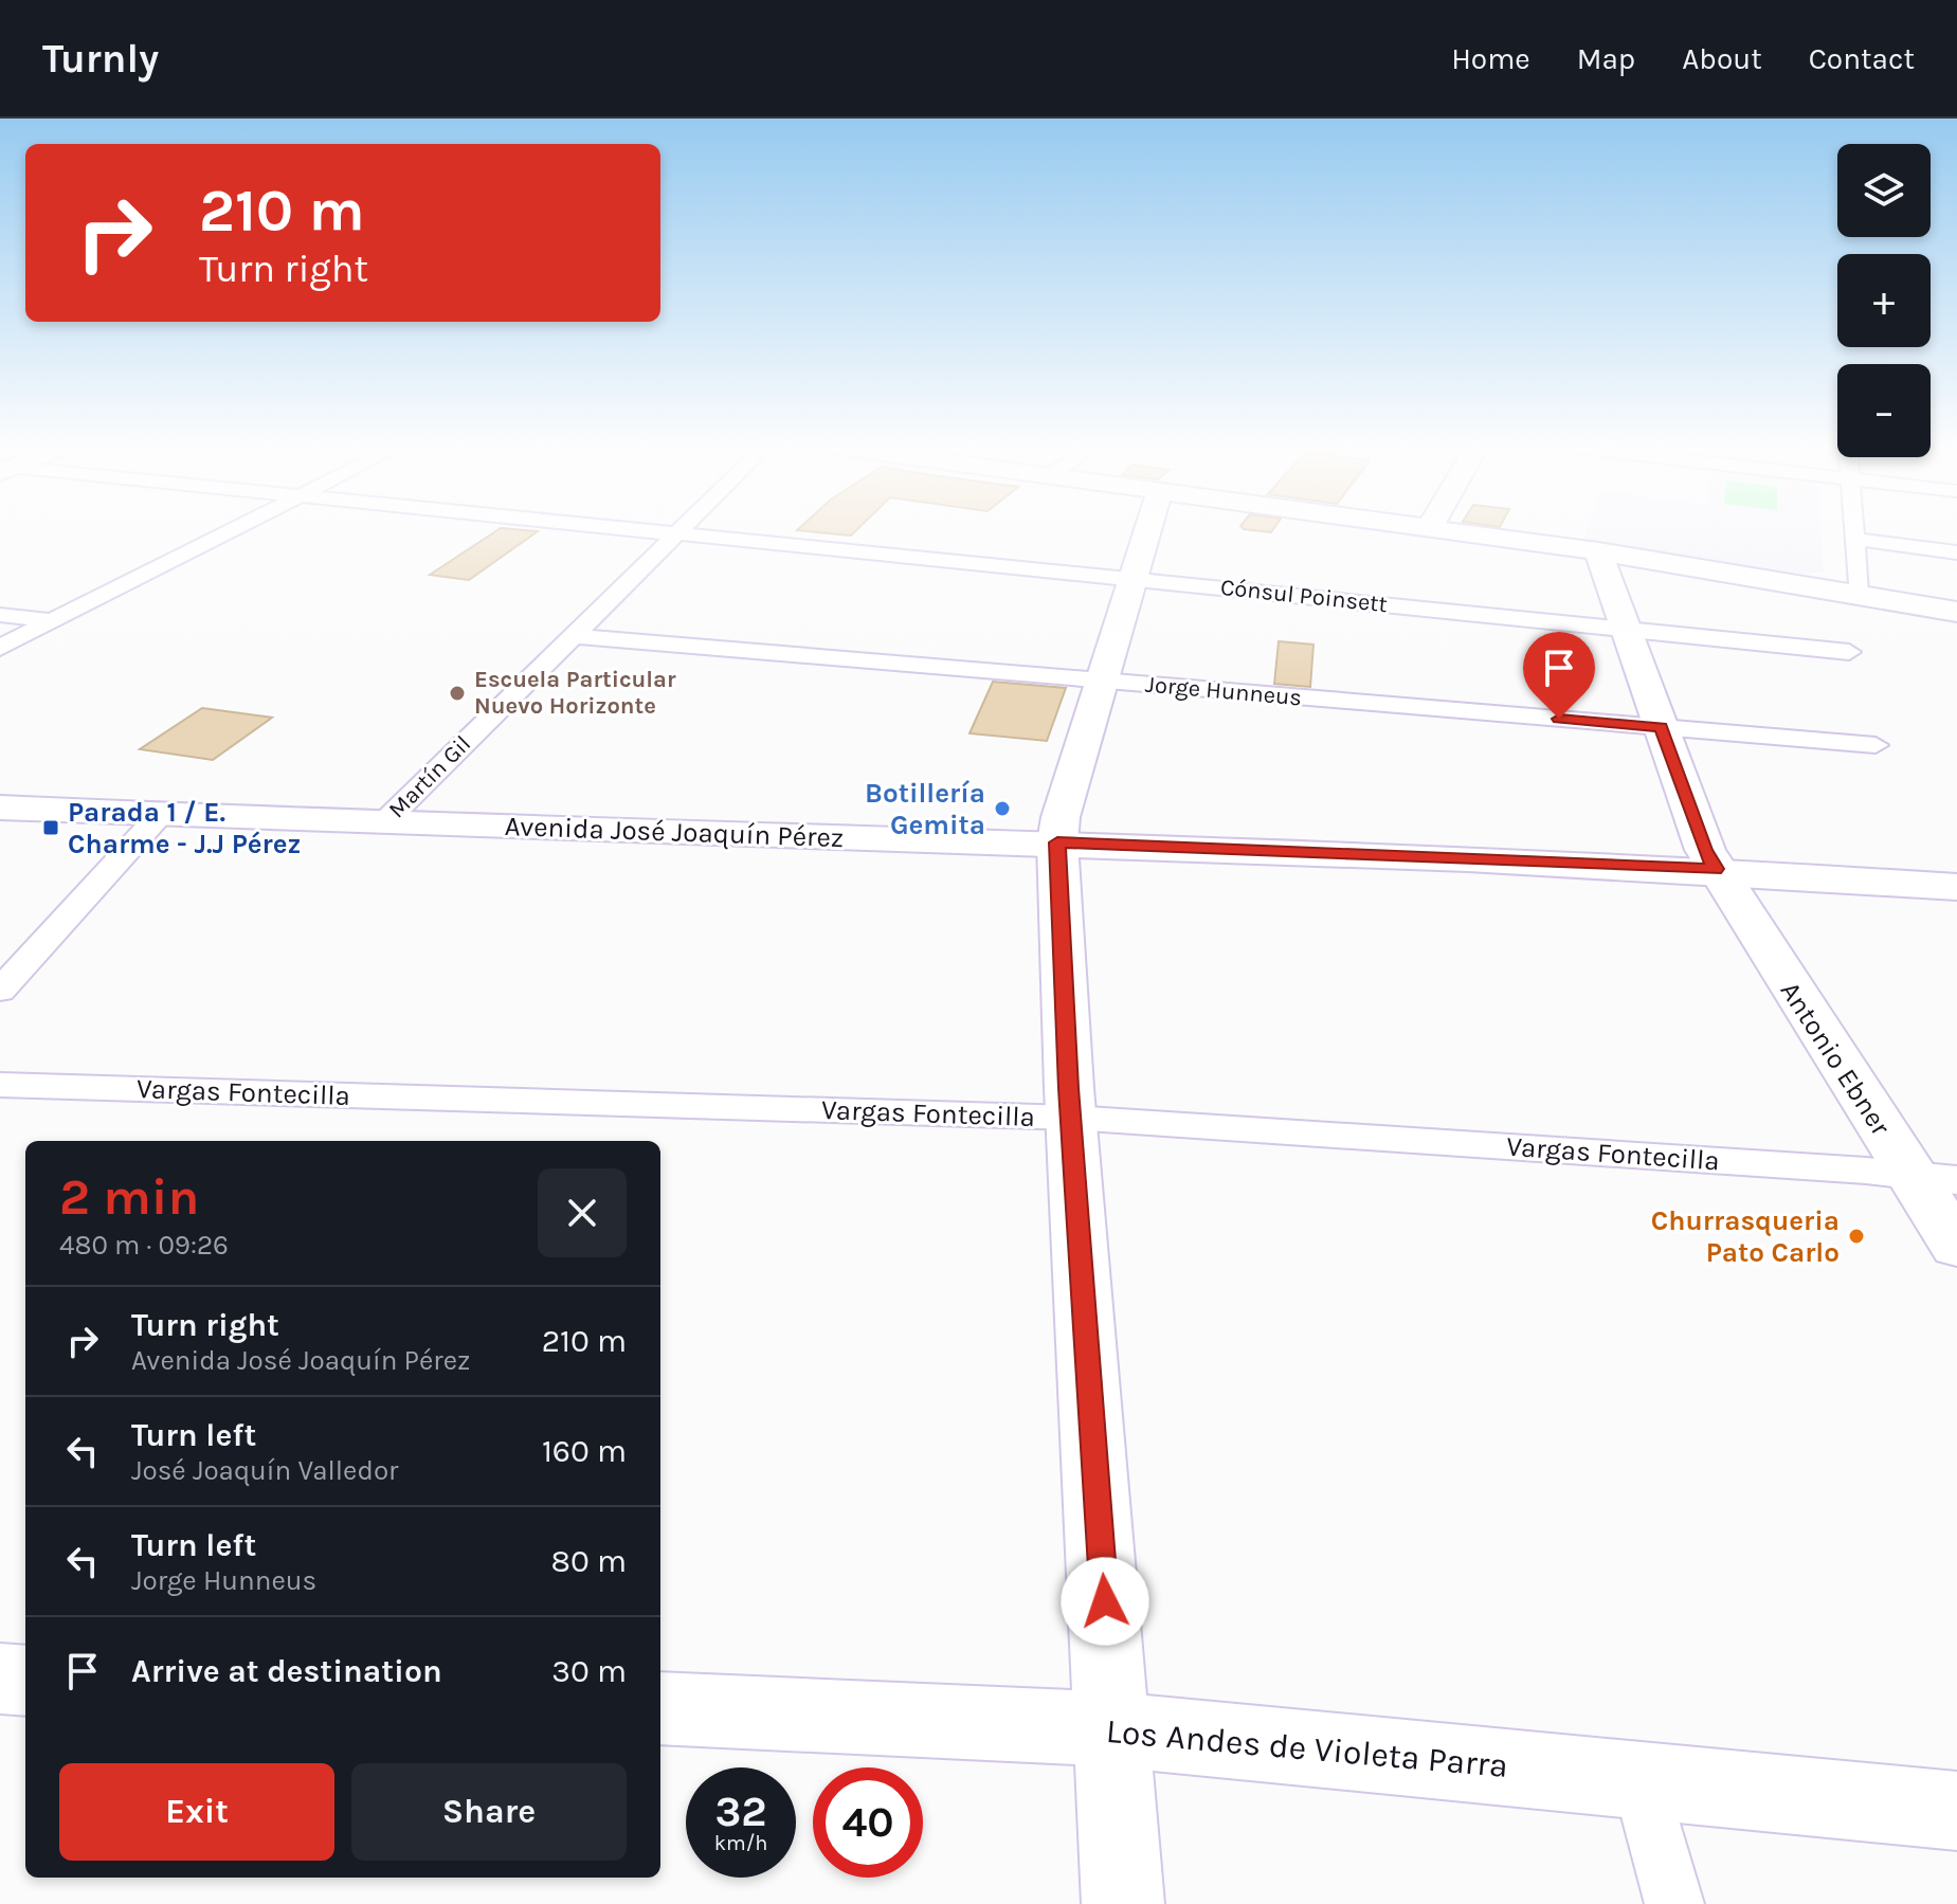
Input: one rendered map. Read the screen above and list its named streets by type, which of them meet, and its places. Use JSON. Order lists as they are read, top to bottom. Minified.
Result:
{"streets":{"street":["Cónsul Poinsett","Jorge Hunneus","Martín Gil","Avenida José Joaquín Pérez","Antonio Ebner","Vargas Fontecilla","Los Andes de Violeta Parra"]},"crossings":[["Cónsul Poinsett","Martín Gil"],["Cónsul Poinsett","Antonio Ebner"],["Jorge Hunneus","Martín Gil"],["Jorge Hunneus","Antonio Ebner"],["Martín Gil","Avenida José Joaquín Pérez"],["Avenida José Joaquín Pérez","Antonio Ebner"],["Antonio Ebner","Vargas Fontecilla"]],"places":{"other":["Escuela Particular Nuevo Horizonte","Botillería Gemita","Churrasqueria Pato Carlo"],"transit":["Parada 1 / E. Charme - J.J Pérez"]},"page":{"header":"Turnly","nav":["Home","Map","About","Contact"],"map_buttons":["+","−"],"turn":["210 m","Turn right"],"heading":["2 min","480 m · 09:26"],"list":[{"name":"Turn right","note":"Avenida José Joaquín Pérez","value":"210 m"},{"name":"Turn left","note":"José Joaquín Valledor","value":"160 m"},{"name":"Turn left","note":"Jorge Hunneus","value":"80 m"},{"name":"Arrive at destination","value":"30 m"}],"buttons":["Exit","Share"],"speed":"32 km/h","limit":"40"}}
